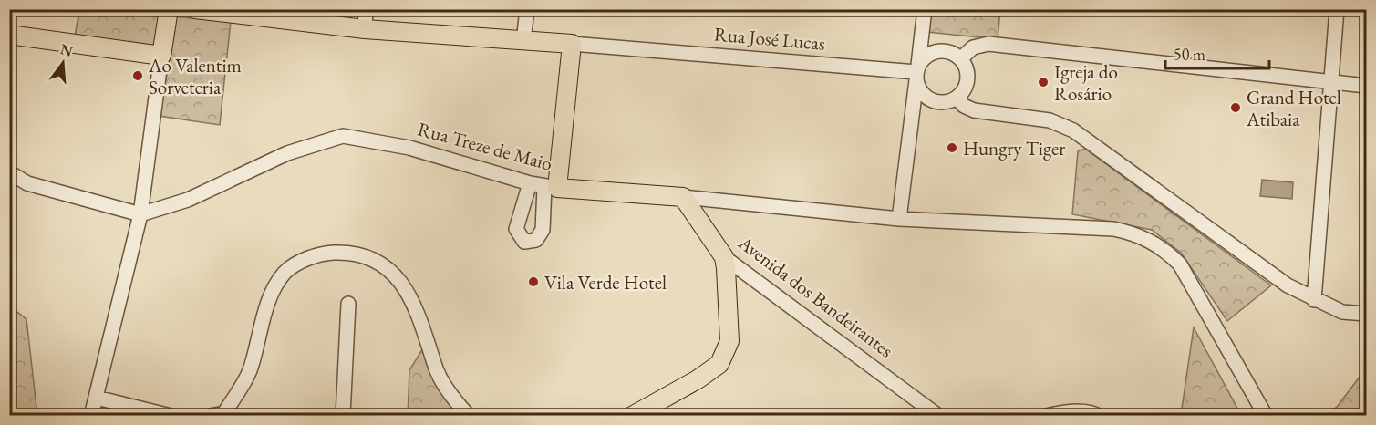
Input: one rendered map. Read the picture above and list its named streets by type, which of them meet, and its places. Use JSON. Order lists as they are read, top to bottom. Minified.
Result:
{"streets":{"main road":["Rua José Lucas","Rua Treze de Maio","Avenida dos Bandeirantes"]},"crossings":[["Rua Treze de Maio","Avenida dos Bandeirantes"]],"places":["Ao Valentim Sorveteria","Igreja do Rosário","Grand Hotel Atibaia","Hungry Tiger","Vila Verde Hotel"],"scale_bar":"50 m","north":"top"}
